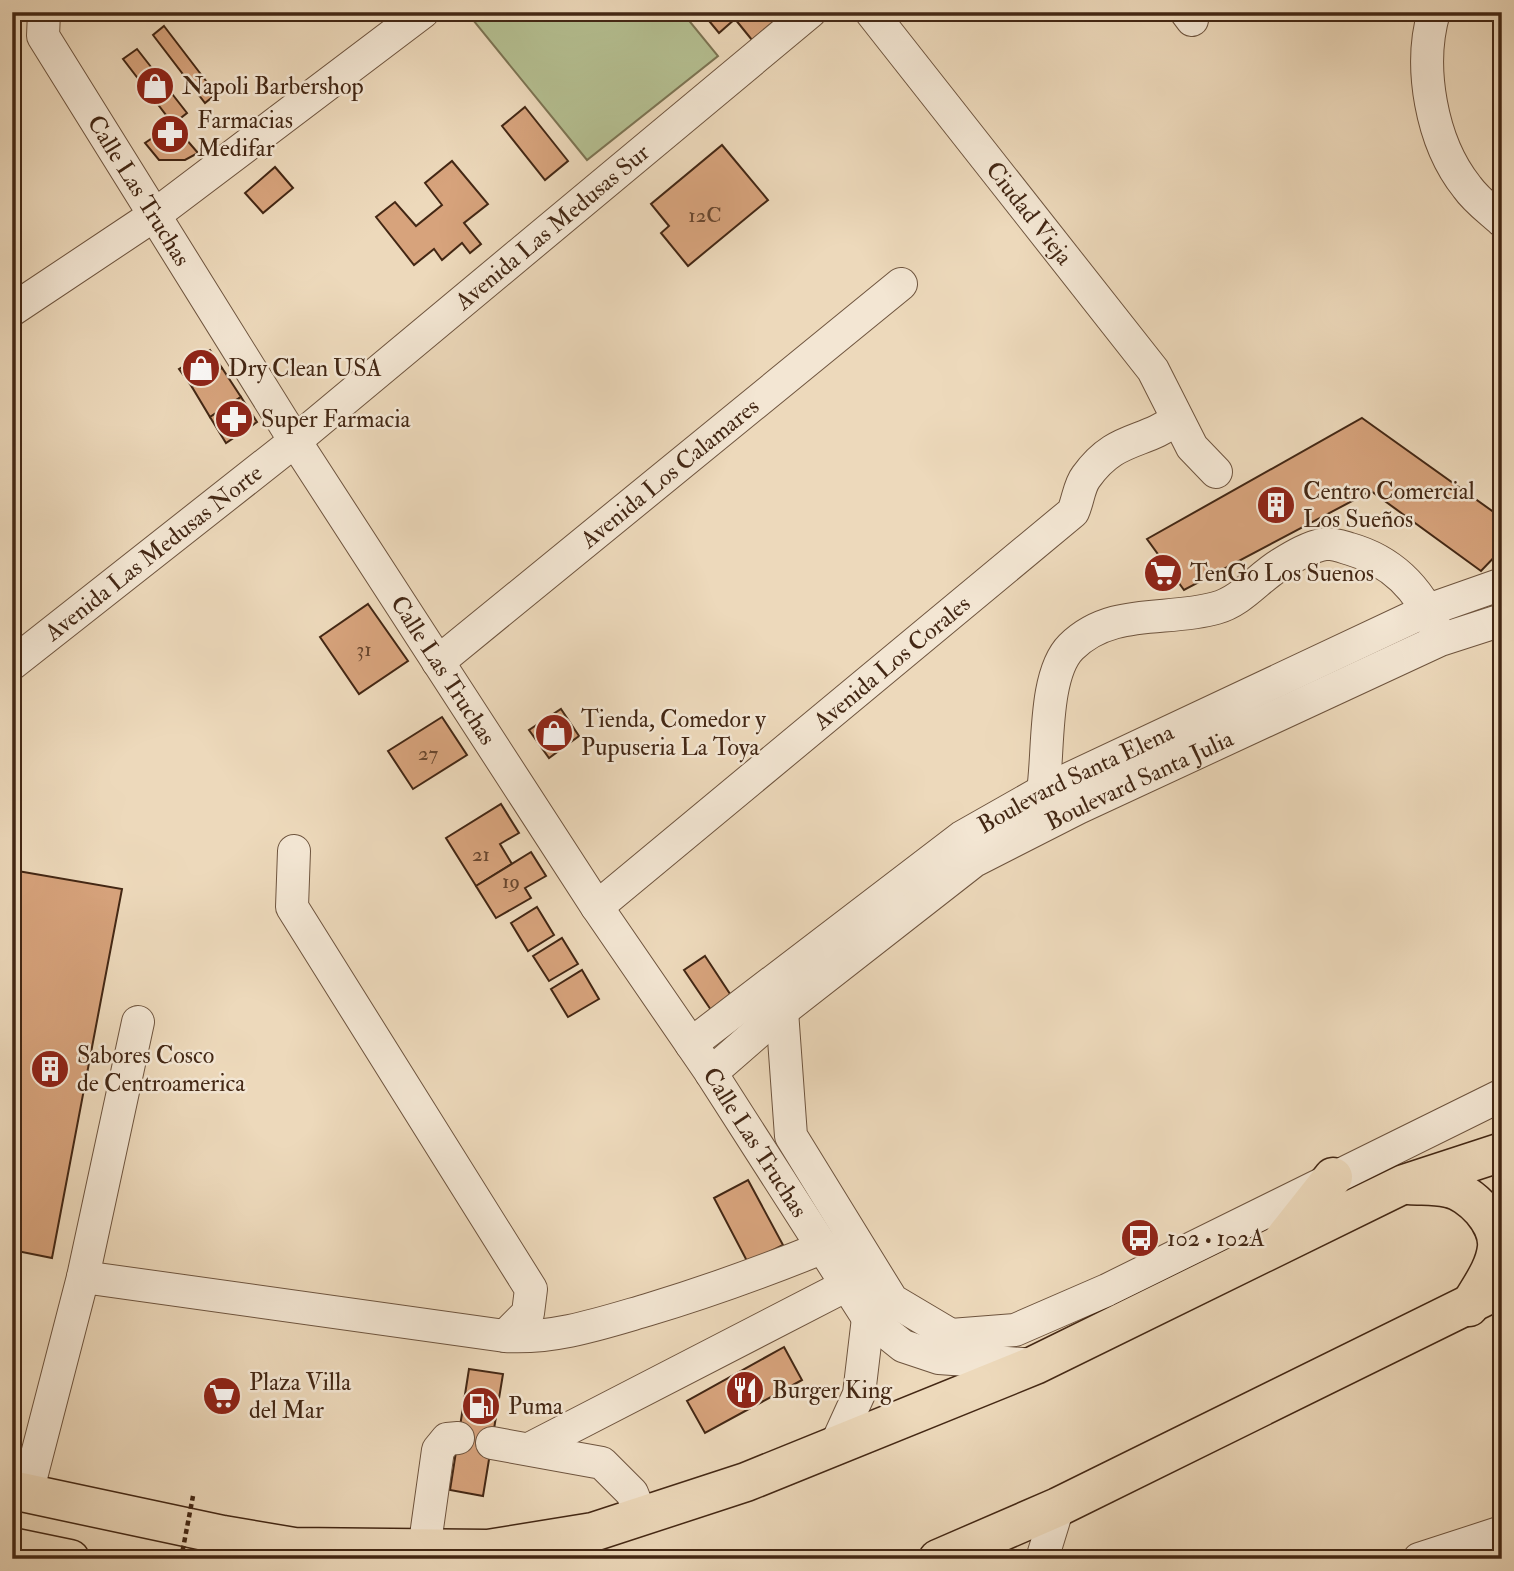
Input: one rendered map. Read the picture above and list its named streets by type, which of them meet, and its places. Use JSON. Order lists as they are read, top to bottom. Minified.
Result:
{"streets":{"street":["Calle Las Truchas","Ciudad Vieja","Avenida Las Medusas Sur","Avenida Los Calamares","Avenida Las Medusas Norte","Avenida Los Corales","Boulevard Santa Elena","Boulevard Santa Julia"]},"crossings":[["Calle Las Truchas","Avenida Las Medusas Sur"],["Calle Las Truchas","Avenida Los Calamares"],["Calle Las Truchas","Avenida Las Medusas Norte"],["Calle Las Truchas","Avenida Los Corales"],["Calle Las Truchas","Boulevard Santa Elena"],["Calle Las Truchas","Boulevard Santa Julia"],["Ciudad Vieja","Avenida Los Corales"],["Avenida Las Medusas Sur","Avenida Las Medusas Norte"]],"places":{"shop":["Napoli Barbershop","Dry Clean USA","Tienda, Comedor y Pupuseria La Toya"],"pharmacy":["Farmacias Medifar","Super Farmacia"],"building":["Centro Comercial Los Sueños","Sabores Cosco de Centroamerica"],"supermarket":["TenGo Los Suenos","Plaza Villa del Mar"],"bus stop":["102 • 102A"],"restaurant":["Burger King"],"fuel station":["Puma"]},"house_numbers":["12C","31","27","21","19"]}
